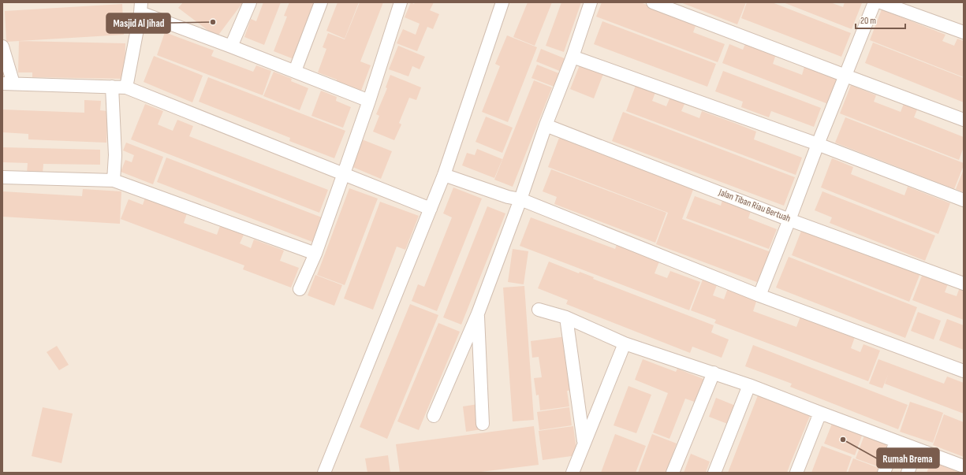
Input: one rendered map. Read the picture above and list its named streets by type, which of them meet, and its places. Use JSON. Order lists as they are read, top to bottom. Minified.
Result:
{"streets":{"street":["Jalan Tiban Riau Bertuah"]},"places":["Masjid Al Jihad","Rumah Brema"],"scale_bar":"20 m"}
